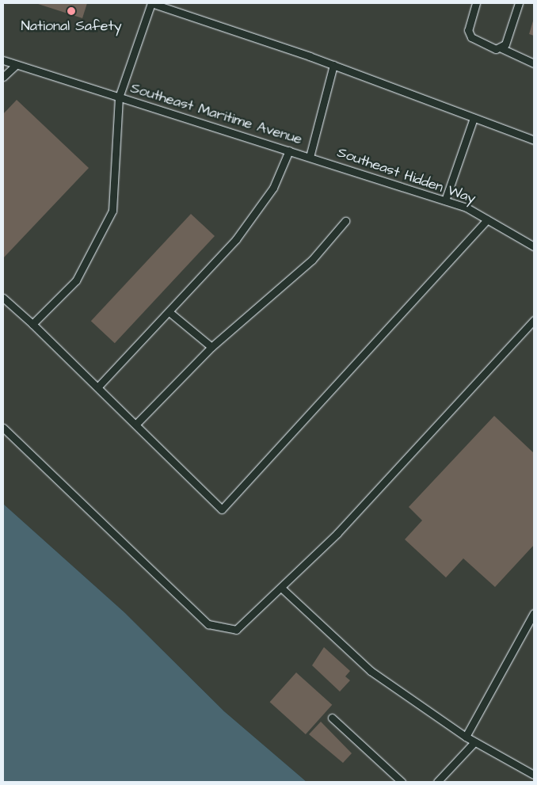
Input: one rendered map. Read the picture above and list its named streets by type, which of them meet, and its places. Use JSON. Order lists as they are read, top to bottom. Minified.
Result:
{"streets":{"lane":["Southeast Maritime Avenue","Southeast Hidden Way"]},"crossings":[["Southeast Maritime Avenue","Southeast Hidden Way"]],"places":["National Safety"]}
